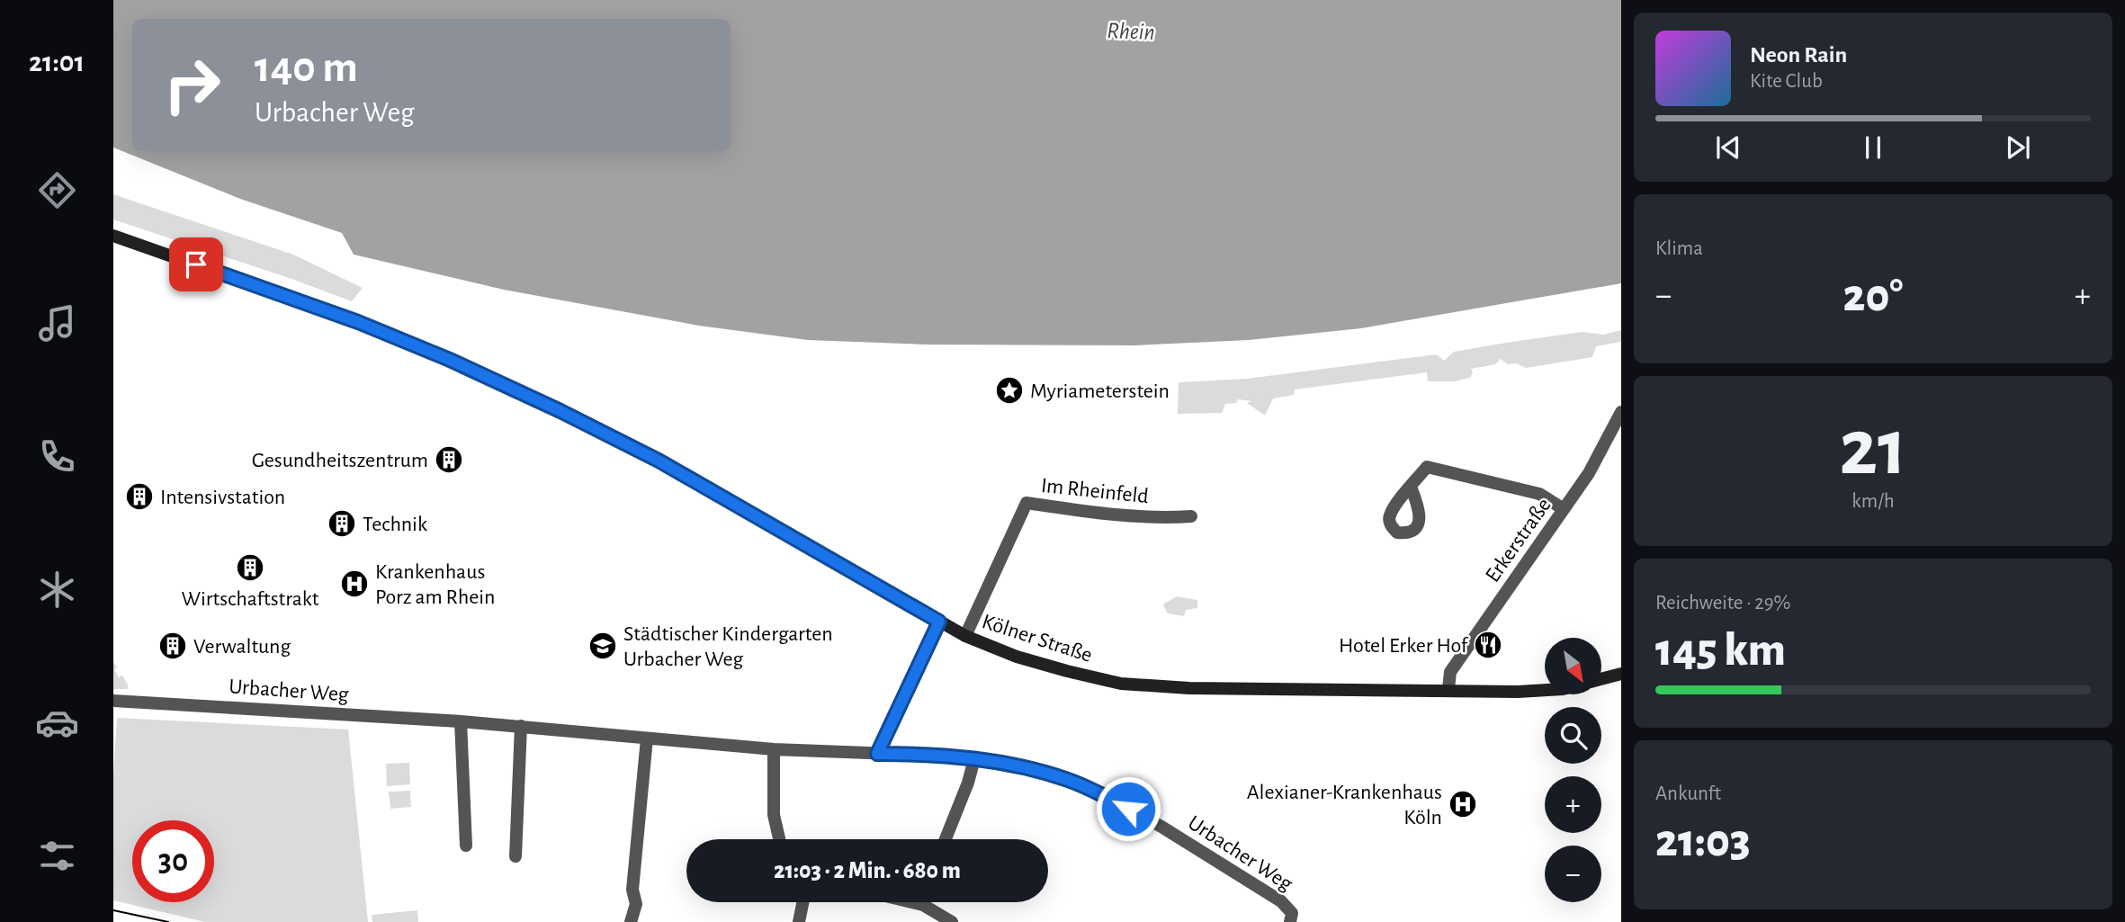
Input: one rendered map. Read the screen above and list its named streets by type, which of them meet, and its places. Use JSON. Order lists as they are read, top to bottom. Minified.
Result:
{"streets":{"main road":["Kölner Straße"],"street":["Im Rheinfeld","Erkerstraße","Urbacher Weg"]},"crossings":[["Im Rheinfeld","Kölner Straße"],["Erkerstraße","Kölner Straße"]],"water":["Rhein"],"places":{"place":["Myriameterstein"],"building":["Gesundheitszentrum","Intensivstation","Technik","Wirtschaftstrakt","Verwaltung"],"hospital":["Krankenhaus Porz am Rhein","Alexianer-Krankenhaus Köln"],"restaurant":["Hotel Erker Hof"],"school or university":["Städtischer Kindergarten Urbacher Weg"]},"north":"bottom right","page":{"tabs":"21:01","turn":["140 m","Urbacher Weg"],"song":["Neon Rain","Kite Club"],"tile":["Klima",["21","km/h"],["Reichweite · 29%","145 km"],["Ankunft","21:03"]],"heat":["−","20°","+"],"map_buttons":["+","−"],"limit":"30","trip":"21:03 · 2 Min. · 680 m"}}
